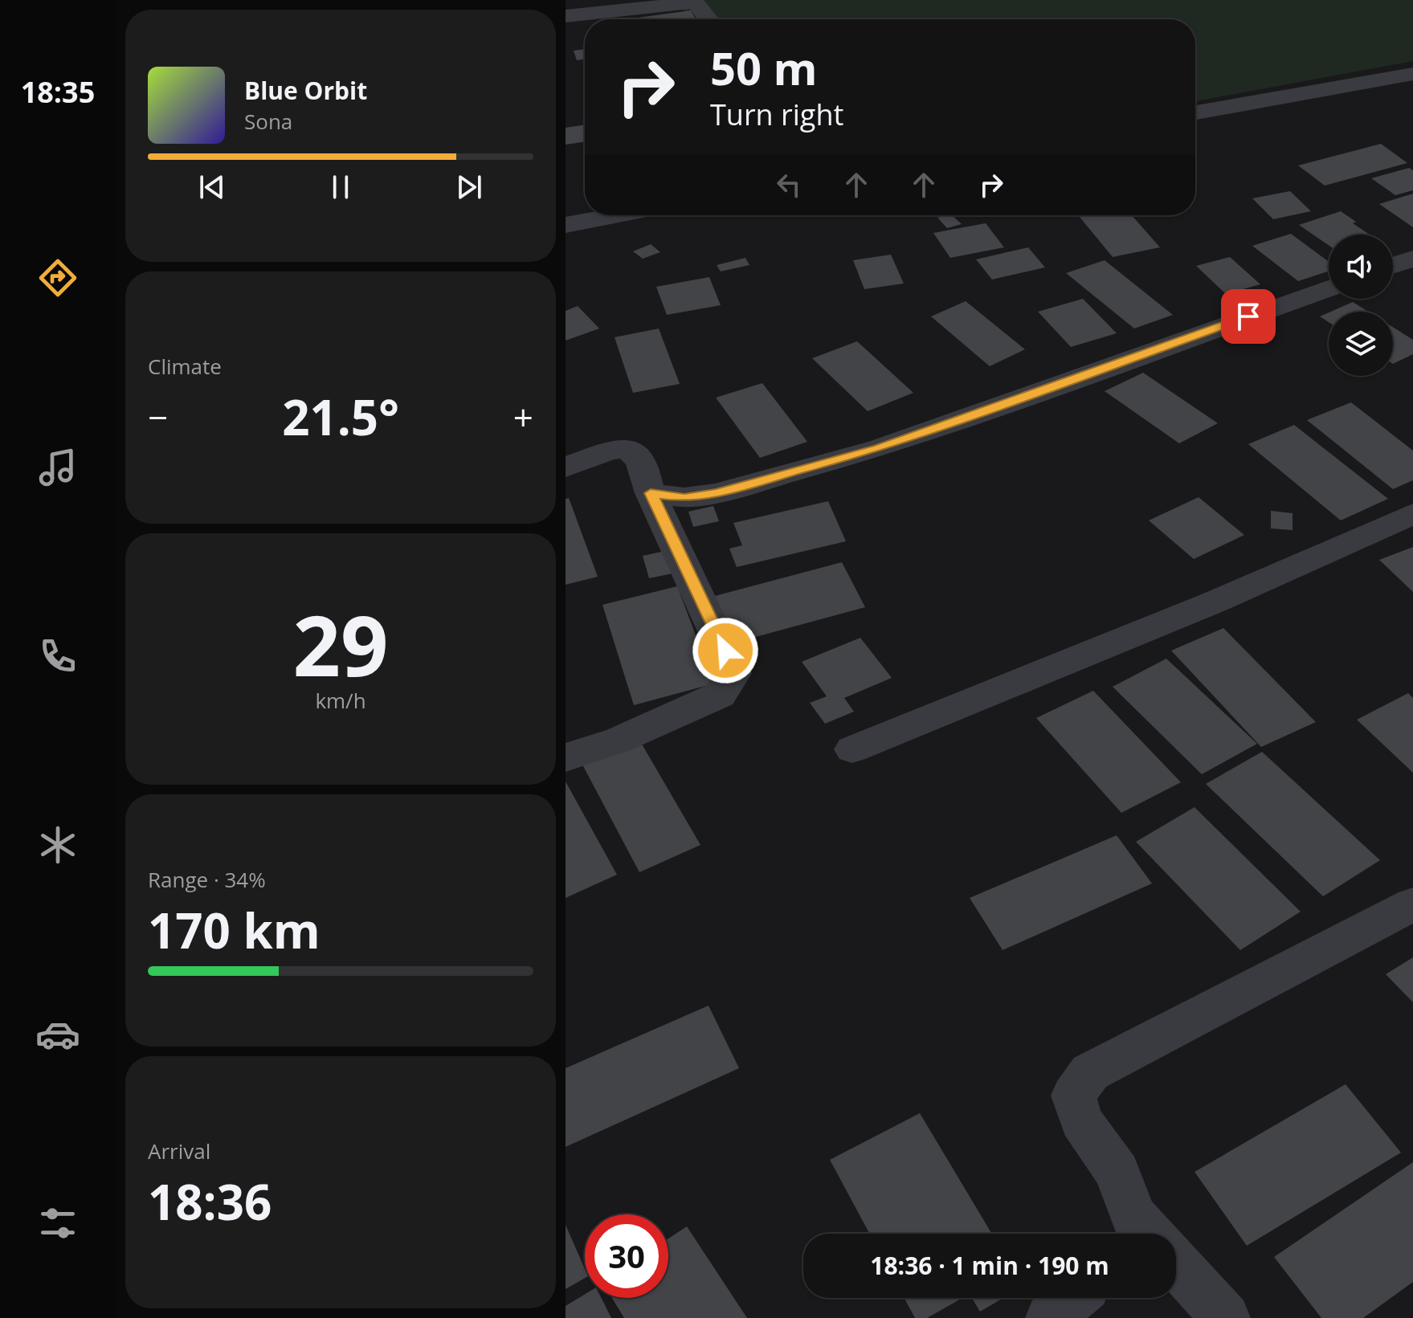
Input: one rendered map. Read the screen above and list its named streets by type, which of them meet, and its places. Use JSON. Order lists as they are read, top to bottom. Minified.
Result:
{"page":{"tabs":"18:35","turn":["50 m","Turn right"],"song":["Blue Orbit","Sona"],"tile":["Climate",["29","km/h"],["Range · 34%","170 km"],["Arrival","18:36"]],"heat":["−","21.5°","+"],"limit":"30","trip":"18:36 · 1 min · 190 m"}}
